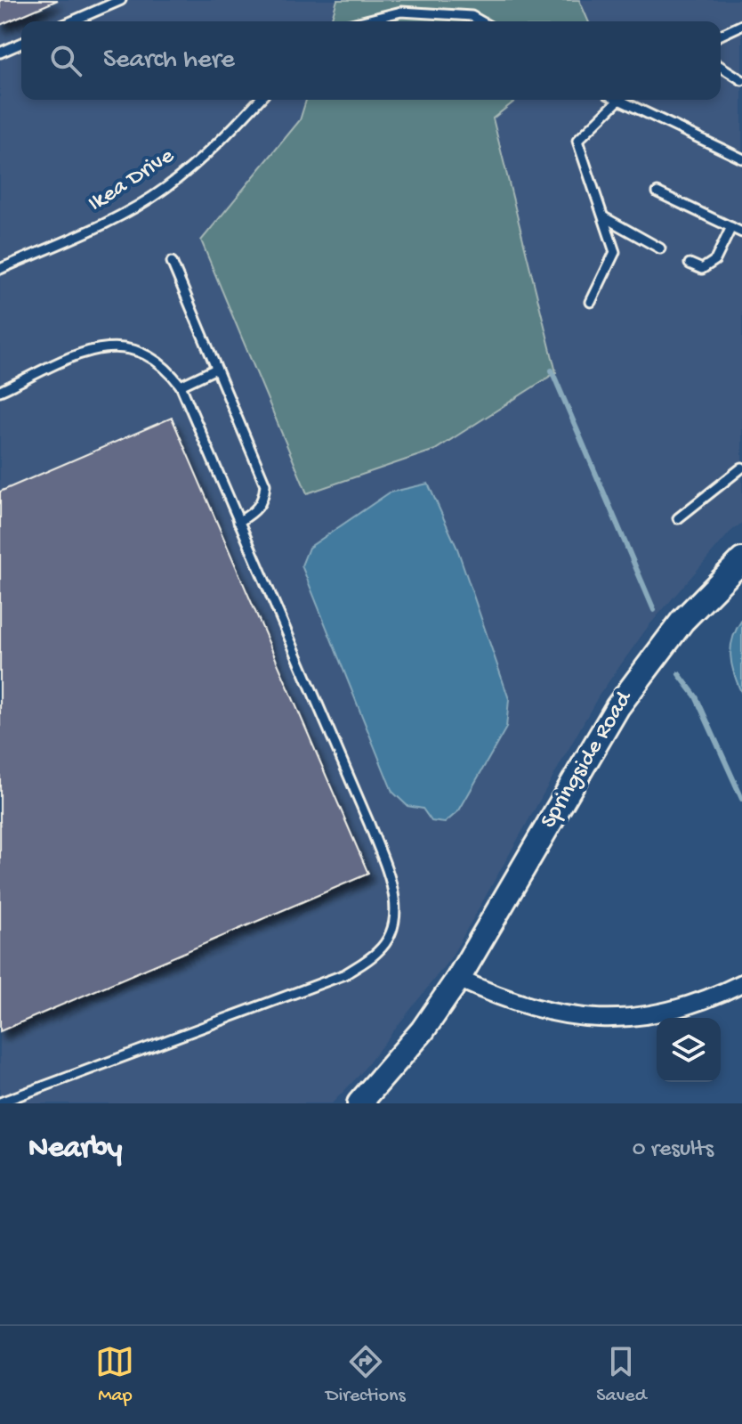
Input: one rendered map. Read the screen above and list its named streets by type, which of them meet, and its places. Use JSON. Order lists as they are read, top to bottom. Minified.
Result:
{"streets":{"main road":["Springside Road"],"lane":["Ikea Drive"]},"page":{"search":"Search here","heading":["Nearby","0 results"],"nav":["Map","Directions","Saved"]}}
